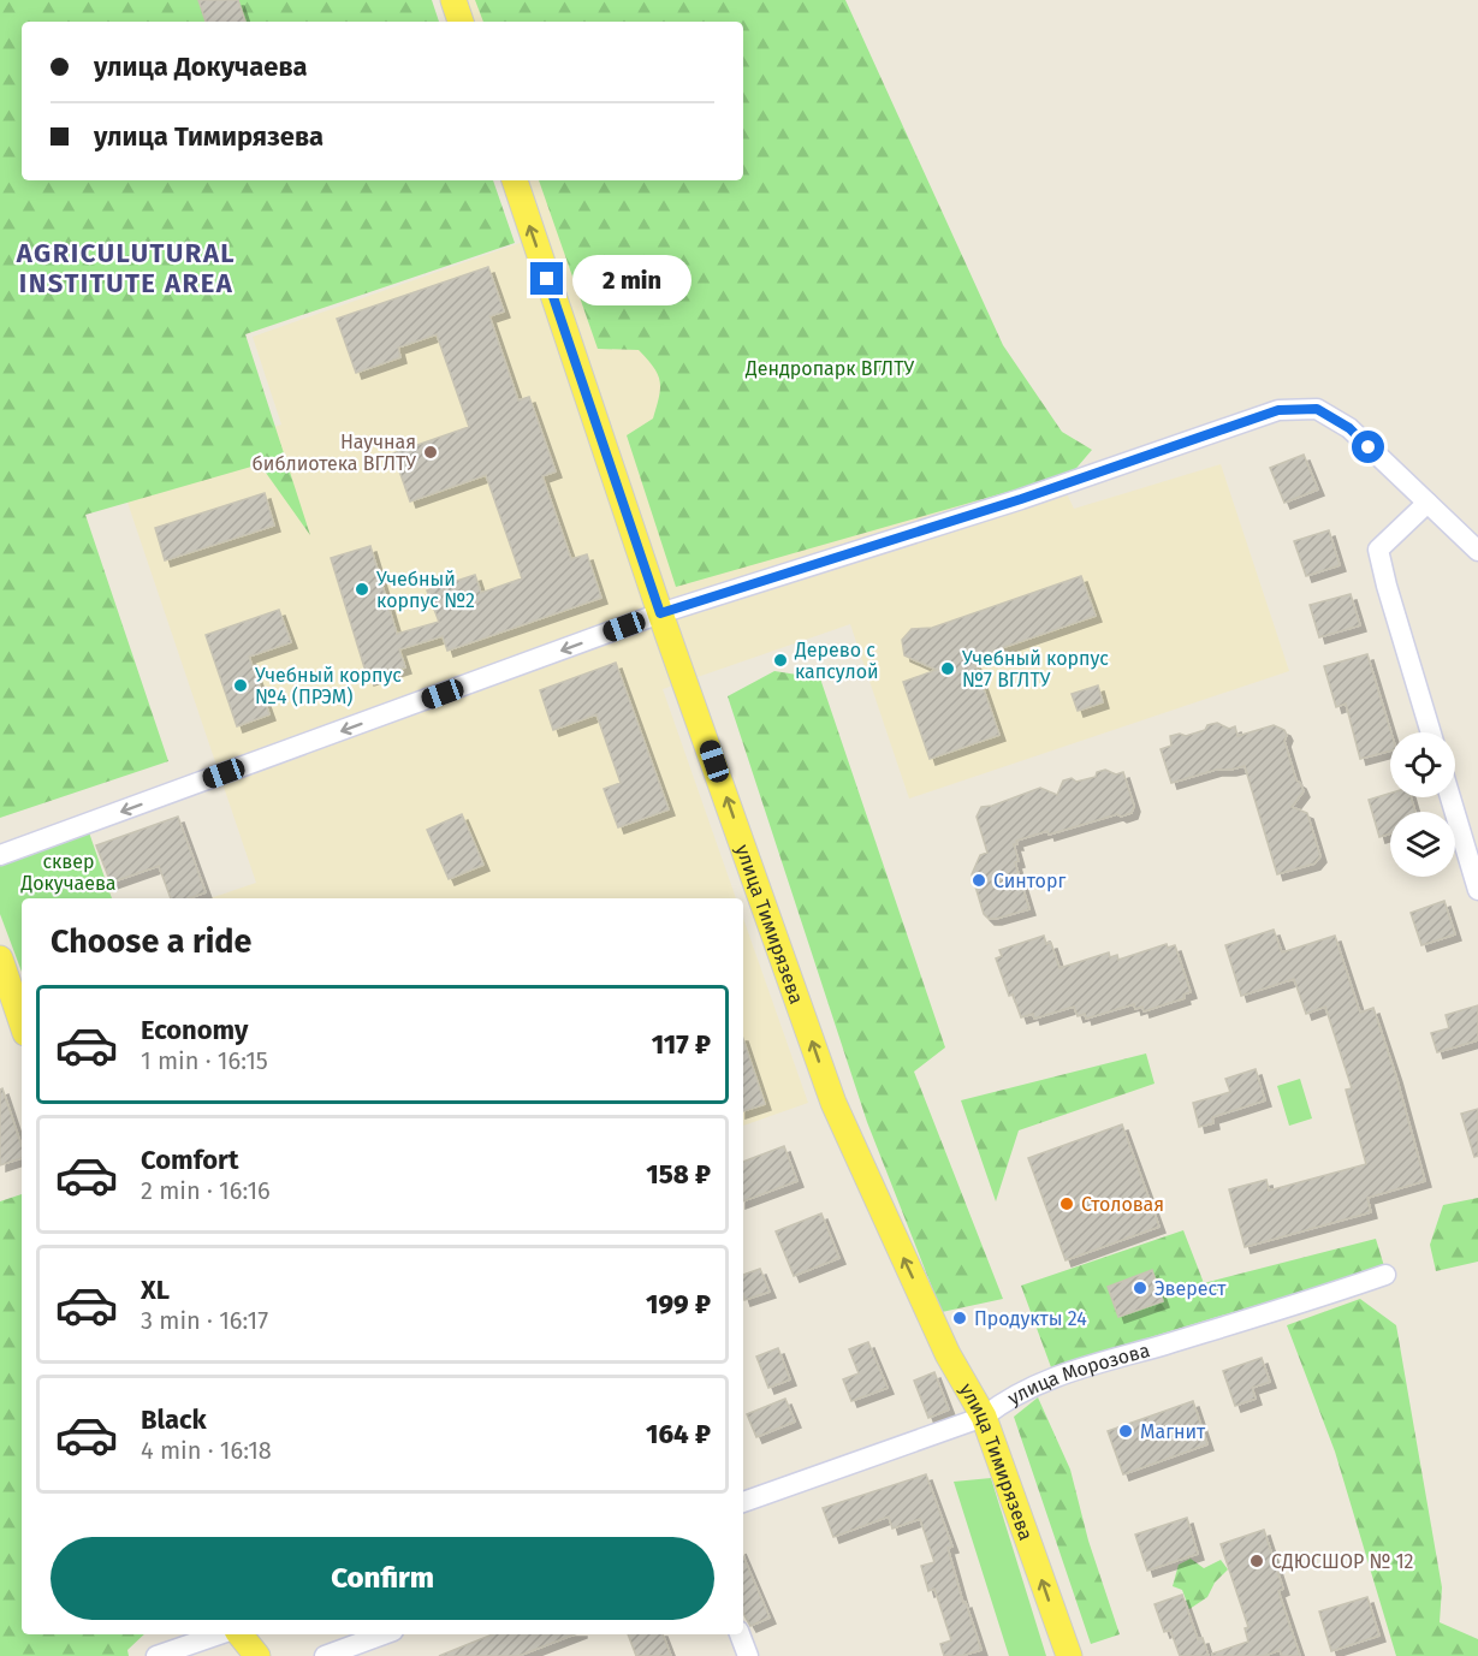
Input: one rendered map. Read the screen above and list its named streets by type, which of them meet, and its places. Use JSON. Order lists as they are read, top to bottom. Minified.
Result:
{"streets":{"main road":["улица Тимирязева"],"street":["улица Морозова"]},"crossings":[["улица Тимирязева","улица Морозова"]],"one_way":["улица Тимирязева"],"districts":["AGRICULUTURAL INSTITUTE AREA"],"parks":["Дендропарк ВГЛТУ","сквер Докучаева"],"places":["Научная библиотека ВГЛТУ","Учебный корпус №2","Дерево с капсулой","Учебный корпус №7 ВГЛТУ","Учебный корпус №4 (ПРЭМ)","Синторг","Столовая","Эверест","Продукты 24","Магнит","СДЮСШОР № 12"],"page":{"banner":["улица Докучаева","улица Тимирязева"],"bubble":"2 min","heading":"Choose a ride","list":[{"name":"Economy","note":"1 min · 16:15","value":"117 ₽"},{"name":"Comfort","note":"2 min · 16:16","value":"158 ₽"},{"name":"XL","note":"3 min · 16:17","value":"199 ₽"},{"name":"Black","note":"4 min · 16:18","value":"164 ₽"}],"buttons":"Confirm"}}
